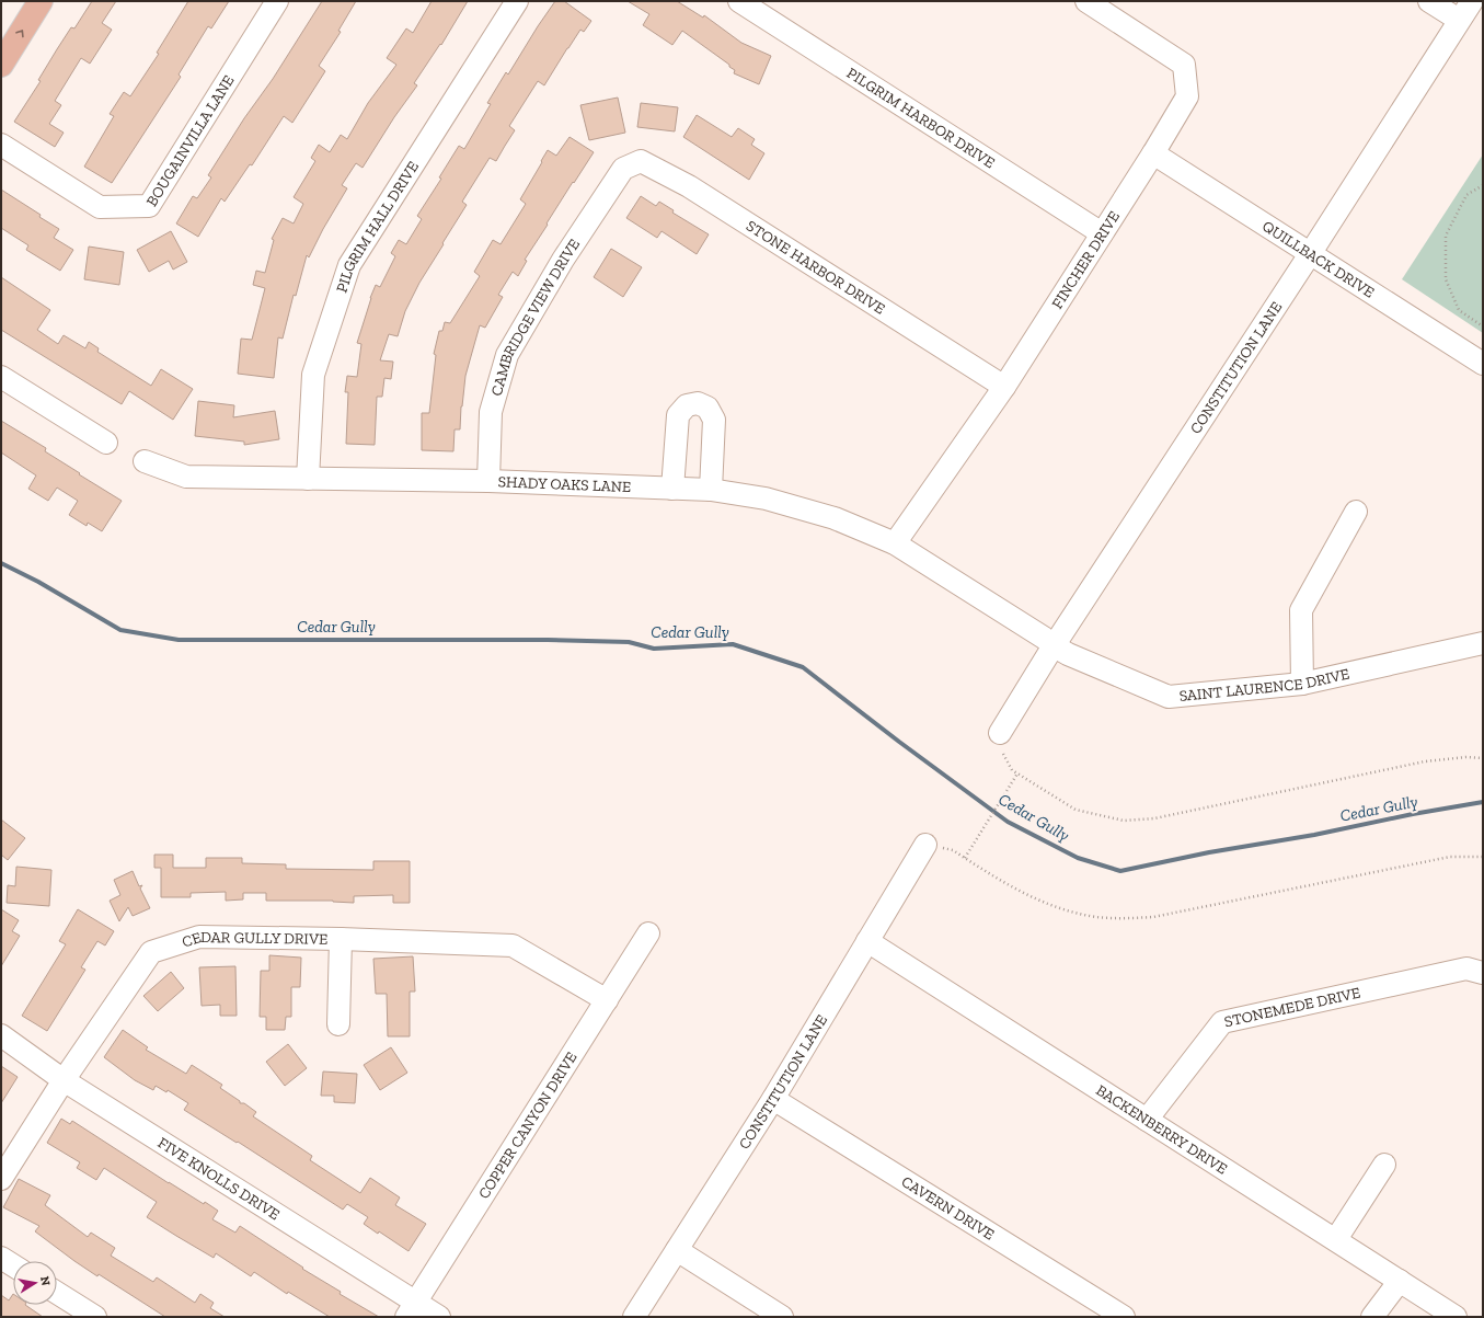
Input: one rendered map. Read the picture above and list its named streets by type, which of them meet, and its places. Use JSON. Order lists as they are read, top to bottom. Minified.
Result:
{"streets":{"street":["PILGRIM HARBOR DRIVE","BOUGAINVILLA LANE","PILGRIM HALL DRIVE","FINCHER DRIVE","QUILLBACK DRIVE","STONE HARBOR DRIVE","CAMBRIDGE VIEW DRIVE","CONSTITUTION LANE","SHADY OAKS LANE","SAINT LAURENCE DRIVE","CEDAR GULLY DRIVE","STONEMEDE DRIVE","COPPER CANYON DRIVE","BACKENBERRY DRIVE","FIVE KNOLLS DRIVE","CAVERN DRIVE"]},"crossings":[["PILGRIM HARBOR DRIVE","FINCHER DRIVE"],["PILGRIM HALL DRIVE","SHADY OAKS LANE"],["FINCHER DRIVE","QUILLBACK DRIVE"],["FINCHER DRIVE","STONE HARBOR DRIVE"],["FINCHER DRIVE","SHADY OAKS LANE"],["QUILLBACK DRIVE","CONSTITUTION LANE"],["STONE HARBOR DRIVE","CAMBRIDGE VIEW DRIVE"],["CAMBRIDGE VIEW DRIVE","SHADY OAKS LANE"],["CONSTITUTION LANE","SAINT LAURENCE DRIVE"],["CONSTITUTION LANE","BACKENBERRY DRIVE"],["CONSTITUTION LANE","CAVERN DRIVE"],["SHADY OAKS LANE","SAINT LAURENCE DRIVE"],["CEDAR GULLY DRIVE","COPPER CANYON DRIVE"],["CEDAR GULLY DRIVE","FIVE KNOLLS DRIVE"],["STONEMEDE DRIVE","BACKENBERRY DRIVE"],["COPPER CANYON DRIVE","FIVE KNOLLS DRIVE"]],"water":["Cedar Gully"],"north":"right"}
